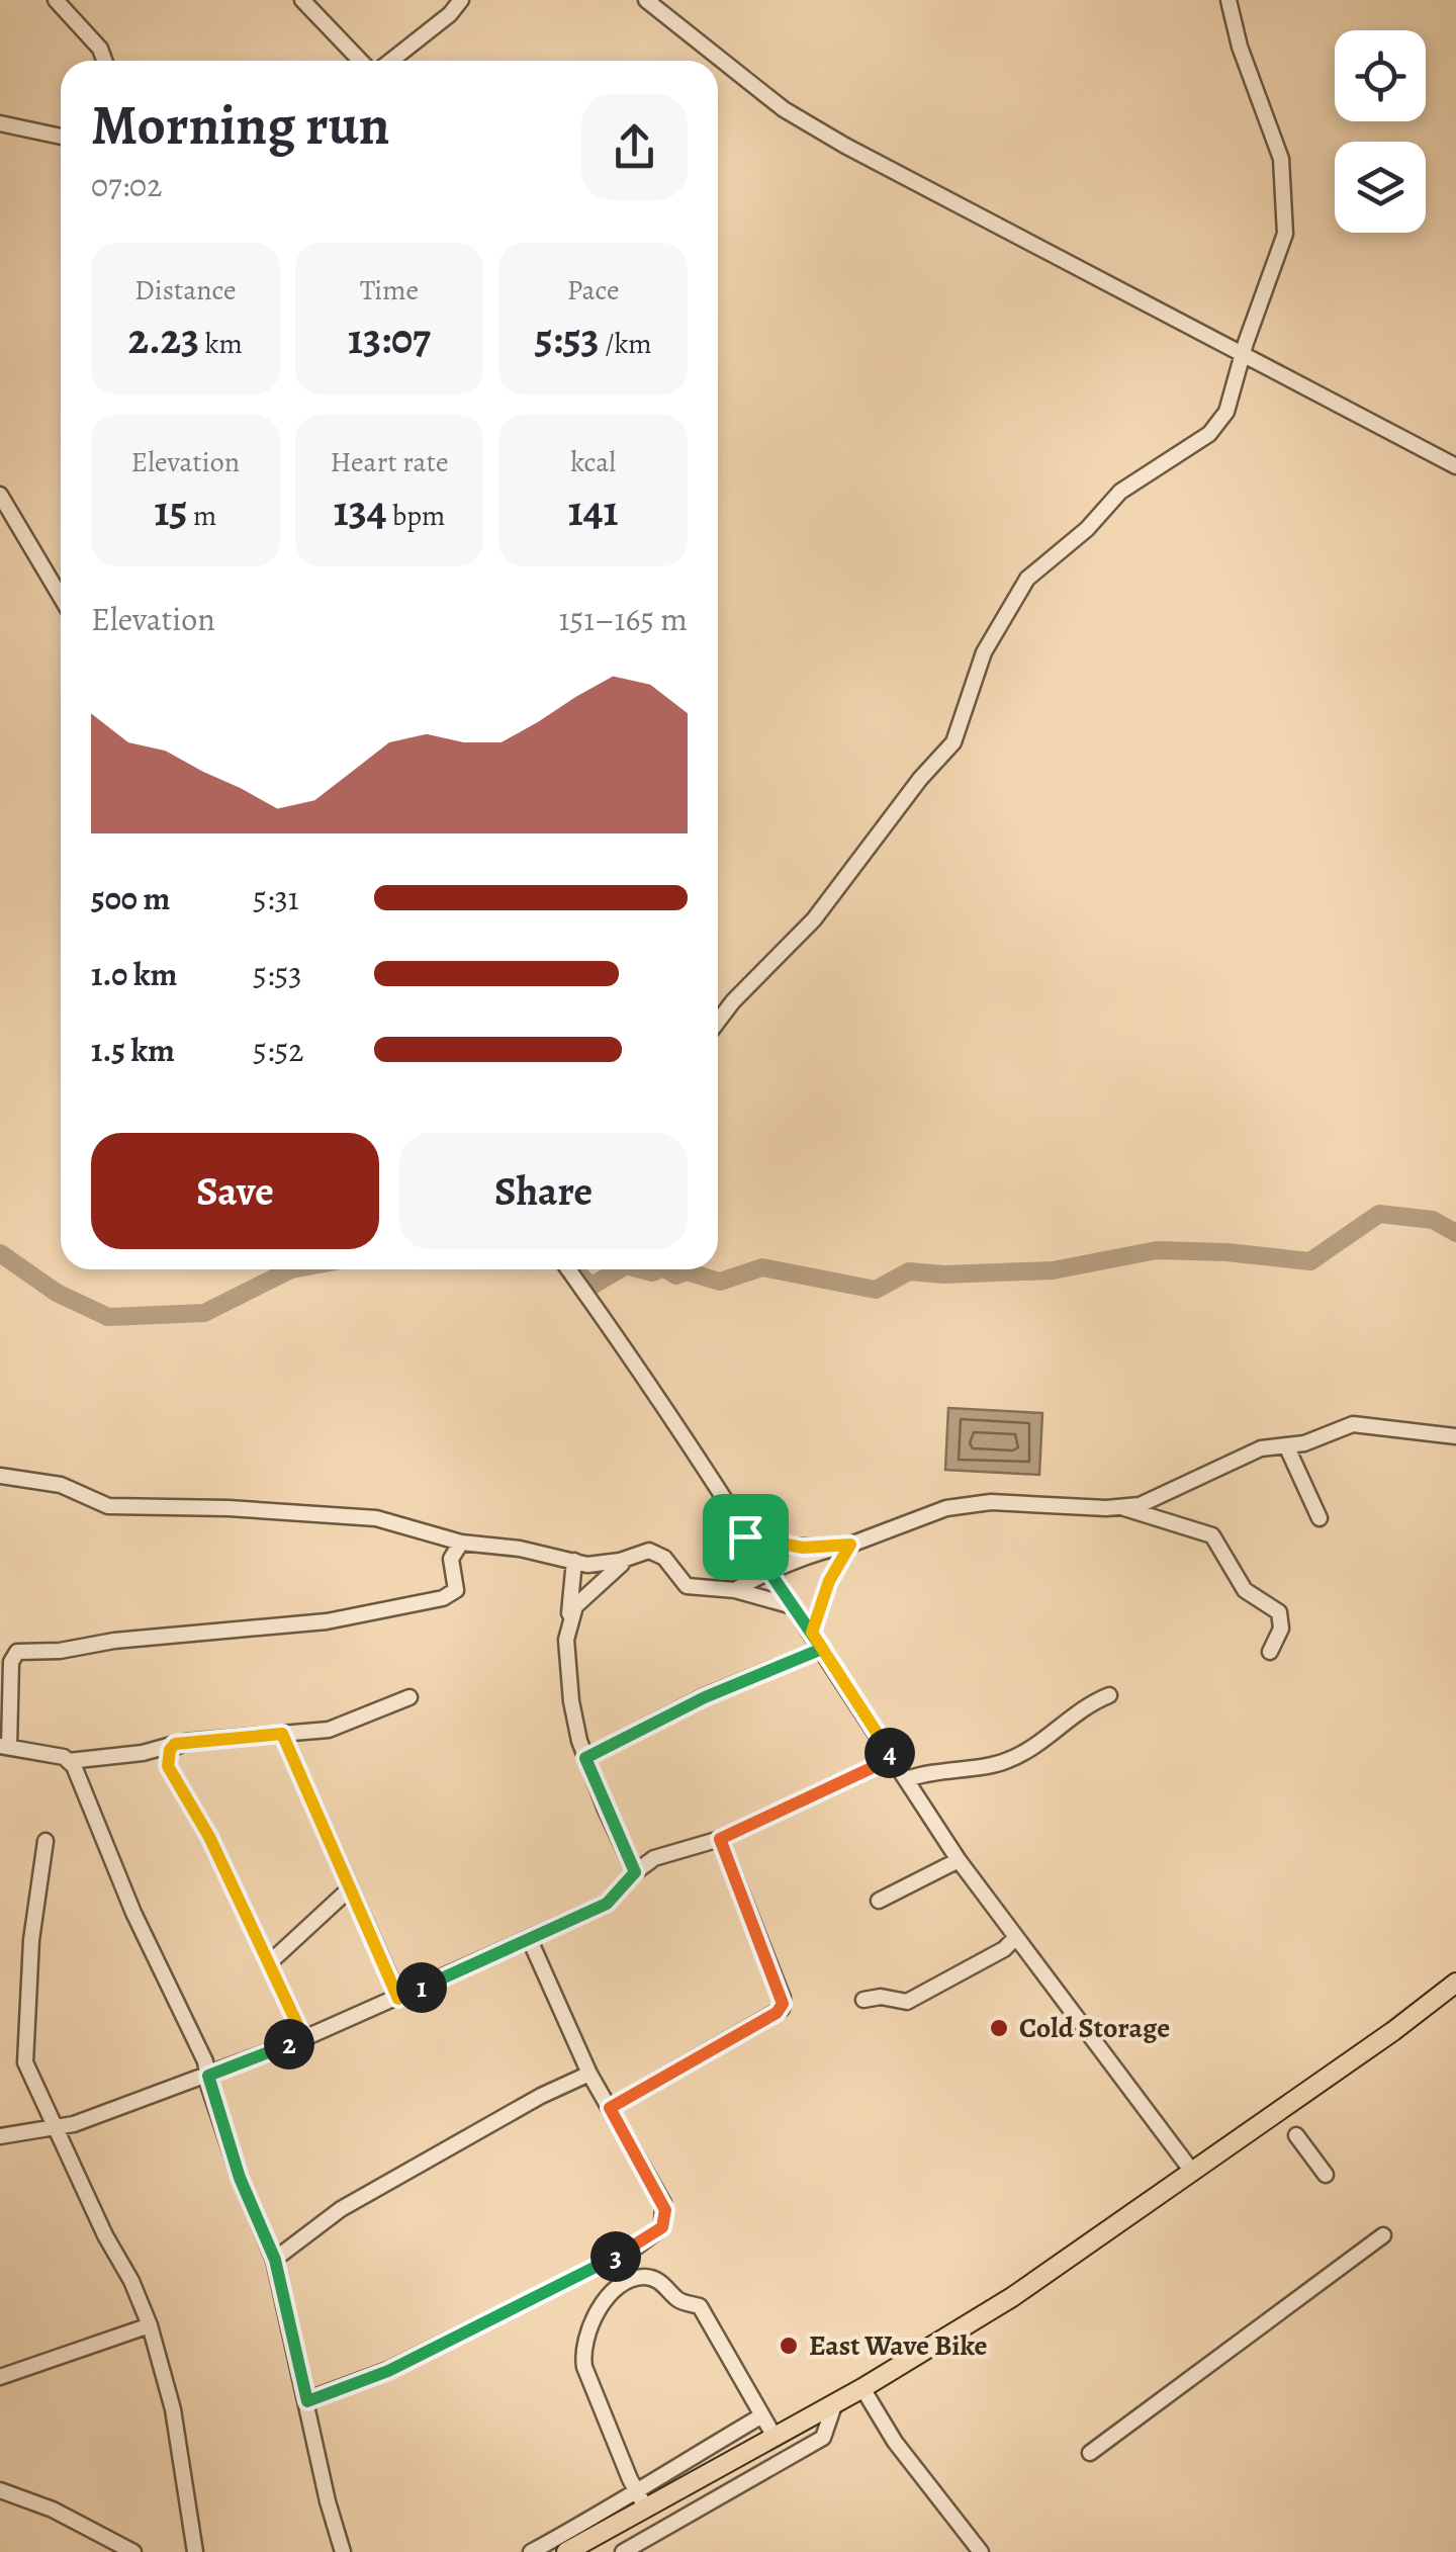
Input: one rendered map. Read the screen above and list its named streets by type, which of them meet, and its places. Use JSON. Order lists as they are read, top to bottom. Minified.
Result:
{"places":["Cold Storage","East Wave Bike"],"page":{"heading":["Morning run","07:02"],"stats":[["Distance","2.23 km"],["Time","13:07"],["Pace","5:53 /km"],["Elevation","15 m"],["Heart rate","134 bpm"],["kcal","141"]],"chart":["Elevation","151–165 m"],"list":[{"name":"500 m","note":"5:31"},{"name":"1.0 km","note":"5:53"},{"name":"1.5 km","note":"5:52"}],"buttons":["Save","Share"],"pins":["4","1","2","3"]}}
